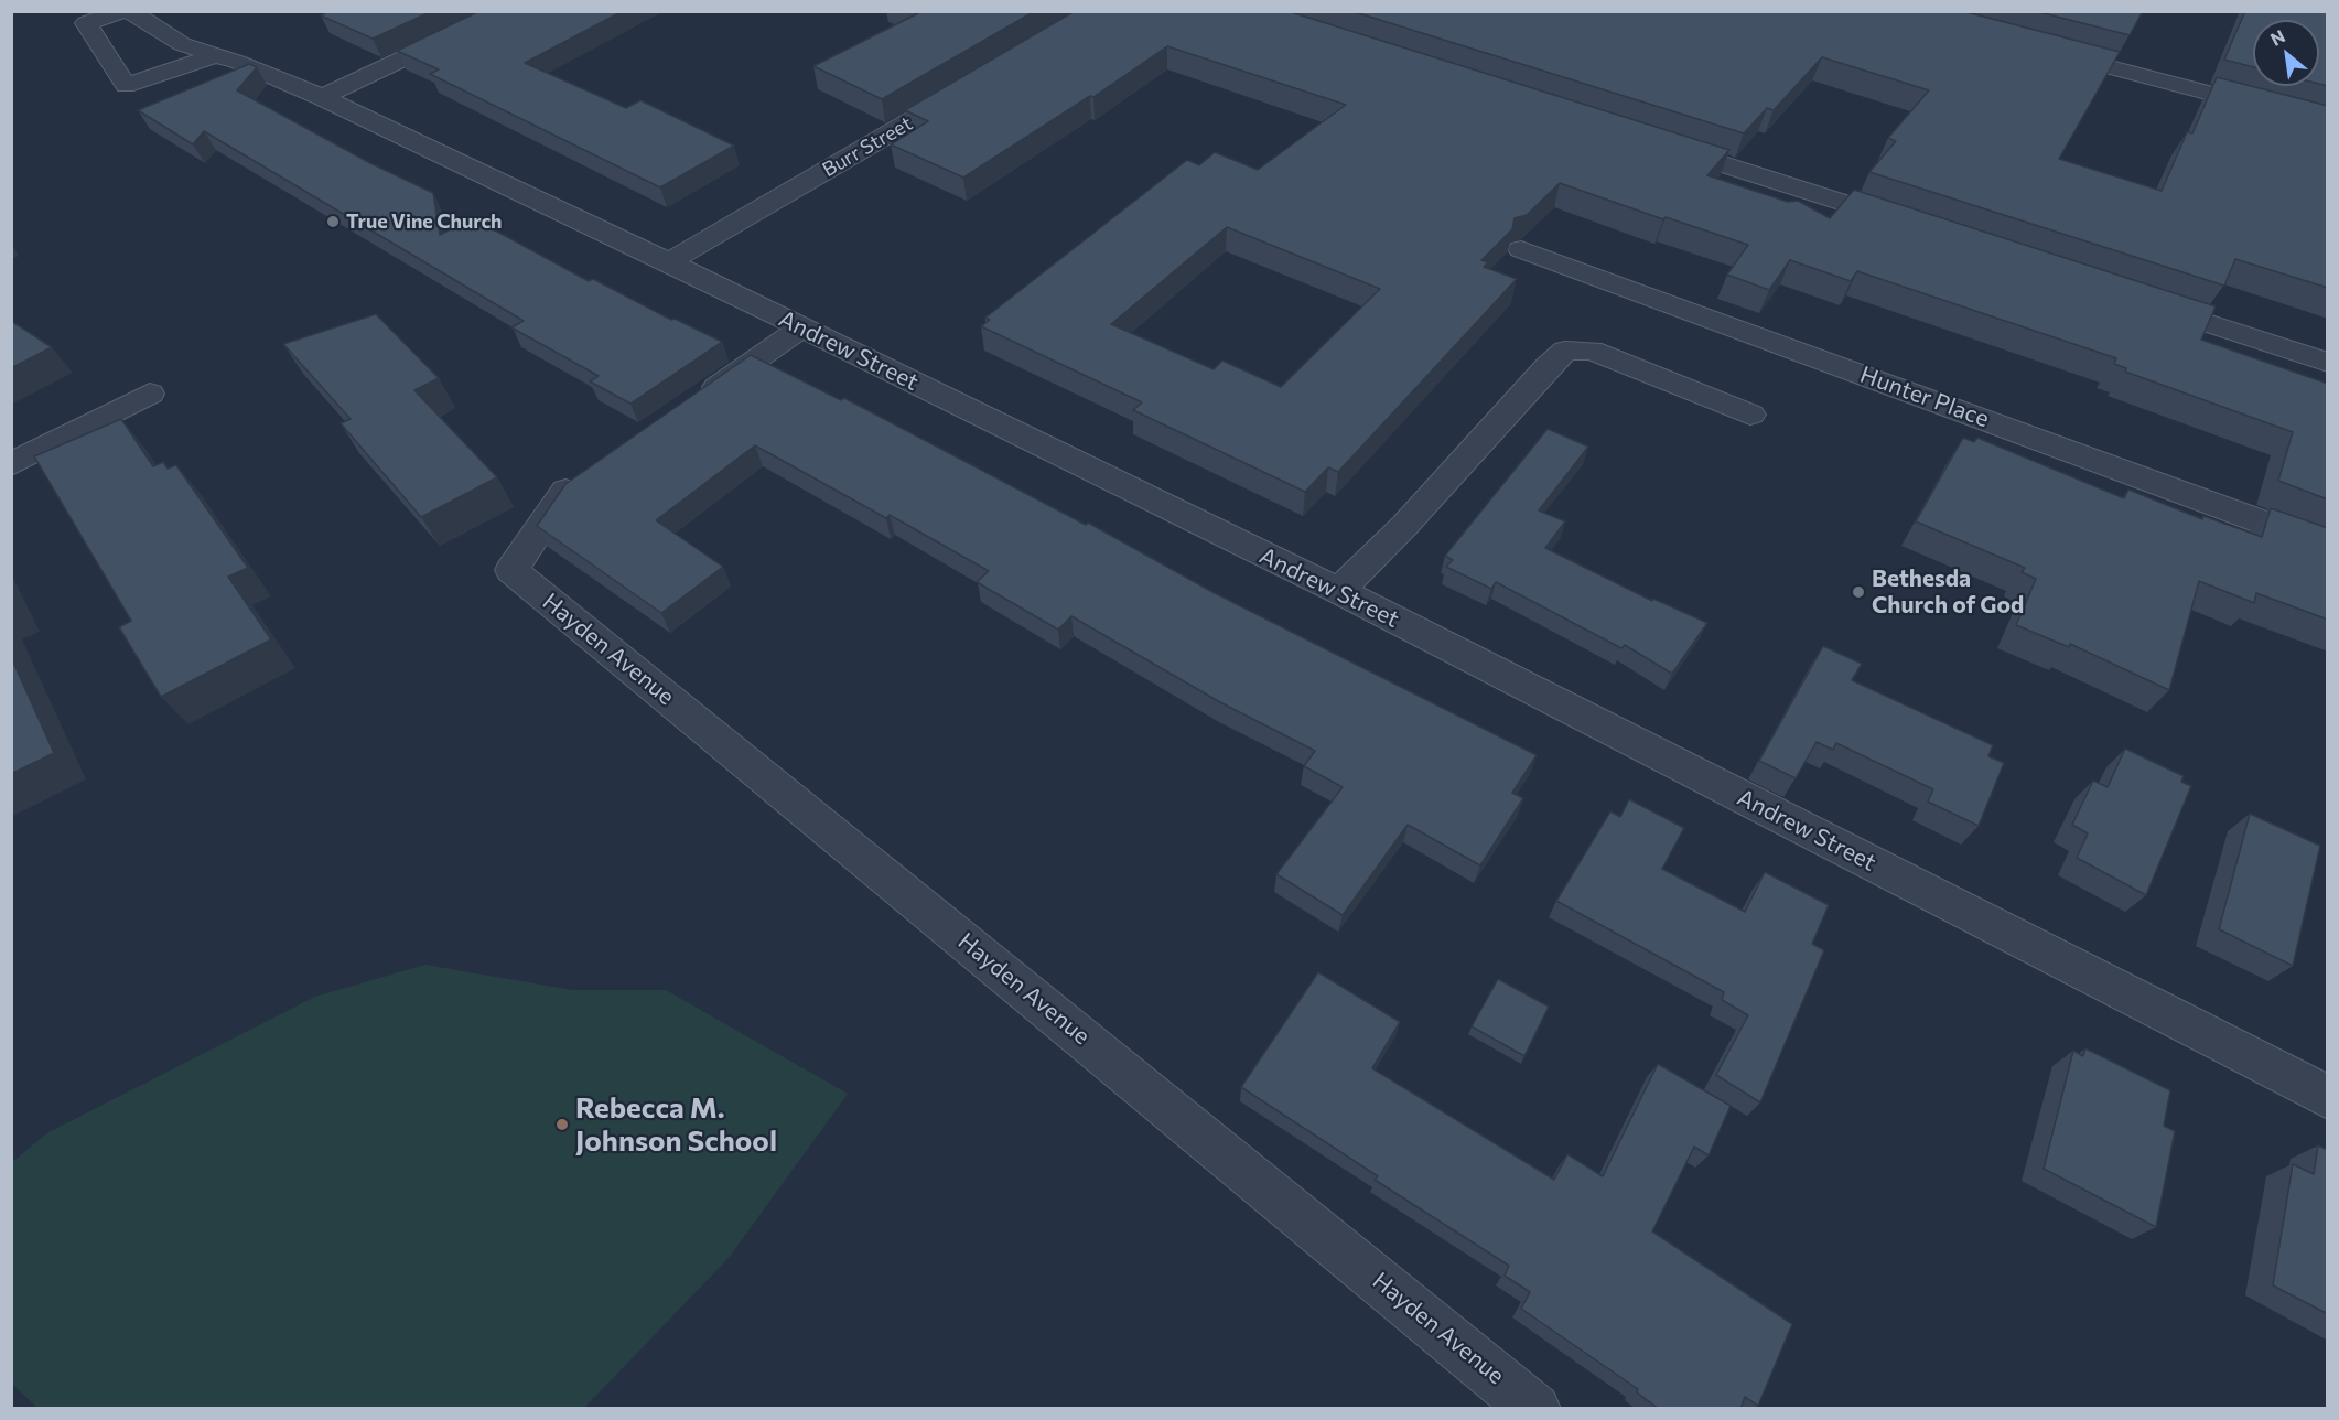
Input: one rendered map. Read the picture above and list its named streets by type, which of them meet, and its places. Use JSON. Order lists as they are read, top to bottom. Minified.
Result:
{"streets":{"street":["Burr Street","Andrew Street","Hunter Place","Hayden Avenue"]},"crossings":[["Burr Street","Andrew Street"]],"places":["True Vine Church","Bethesda Church of God","Rebecca M. Johnson School"],"north":"top left"}
